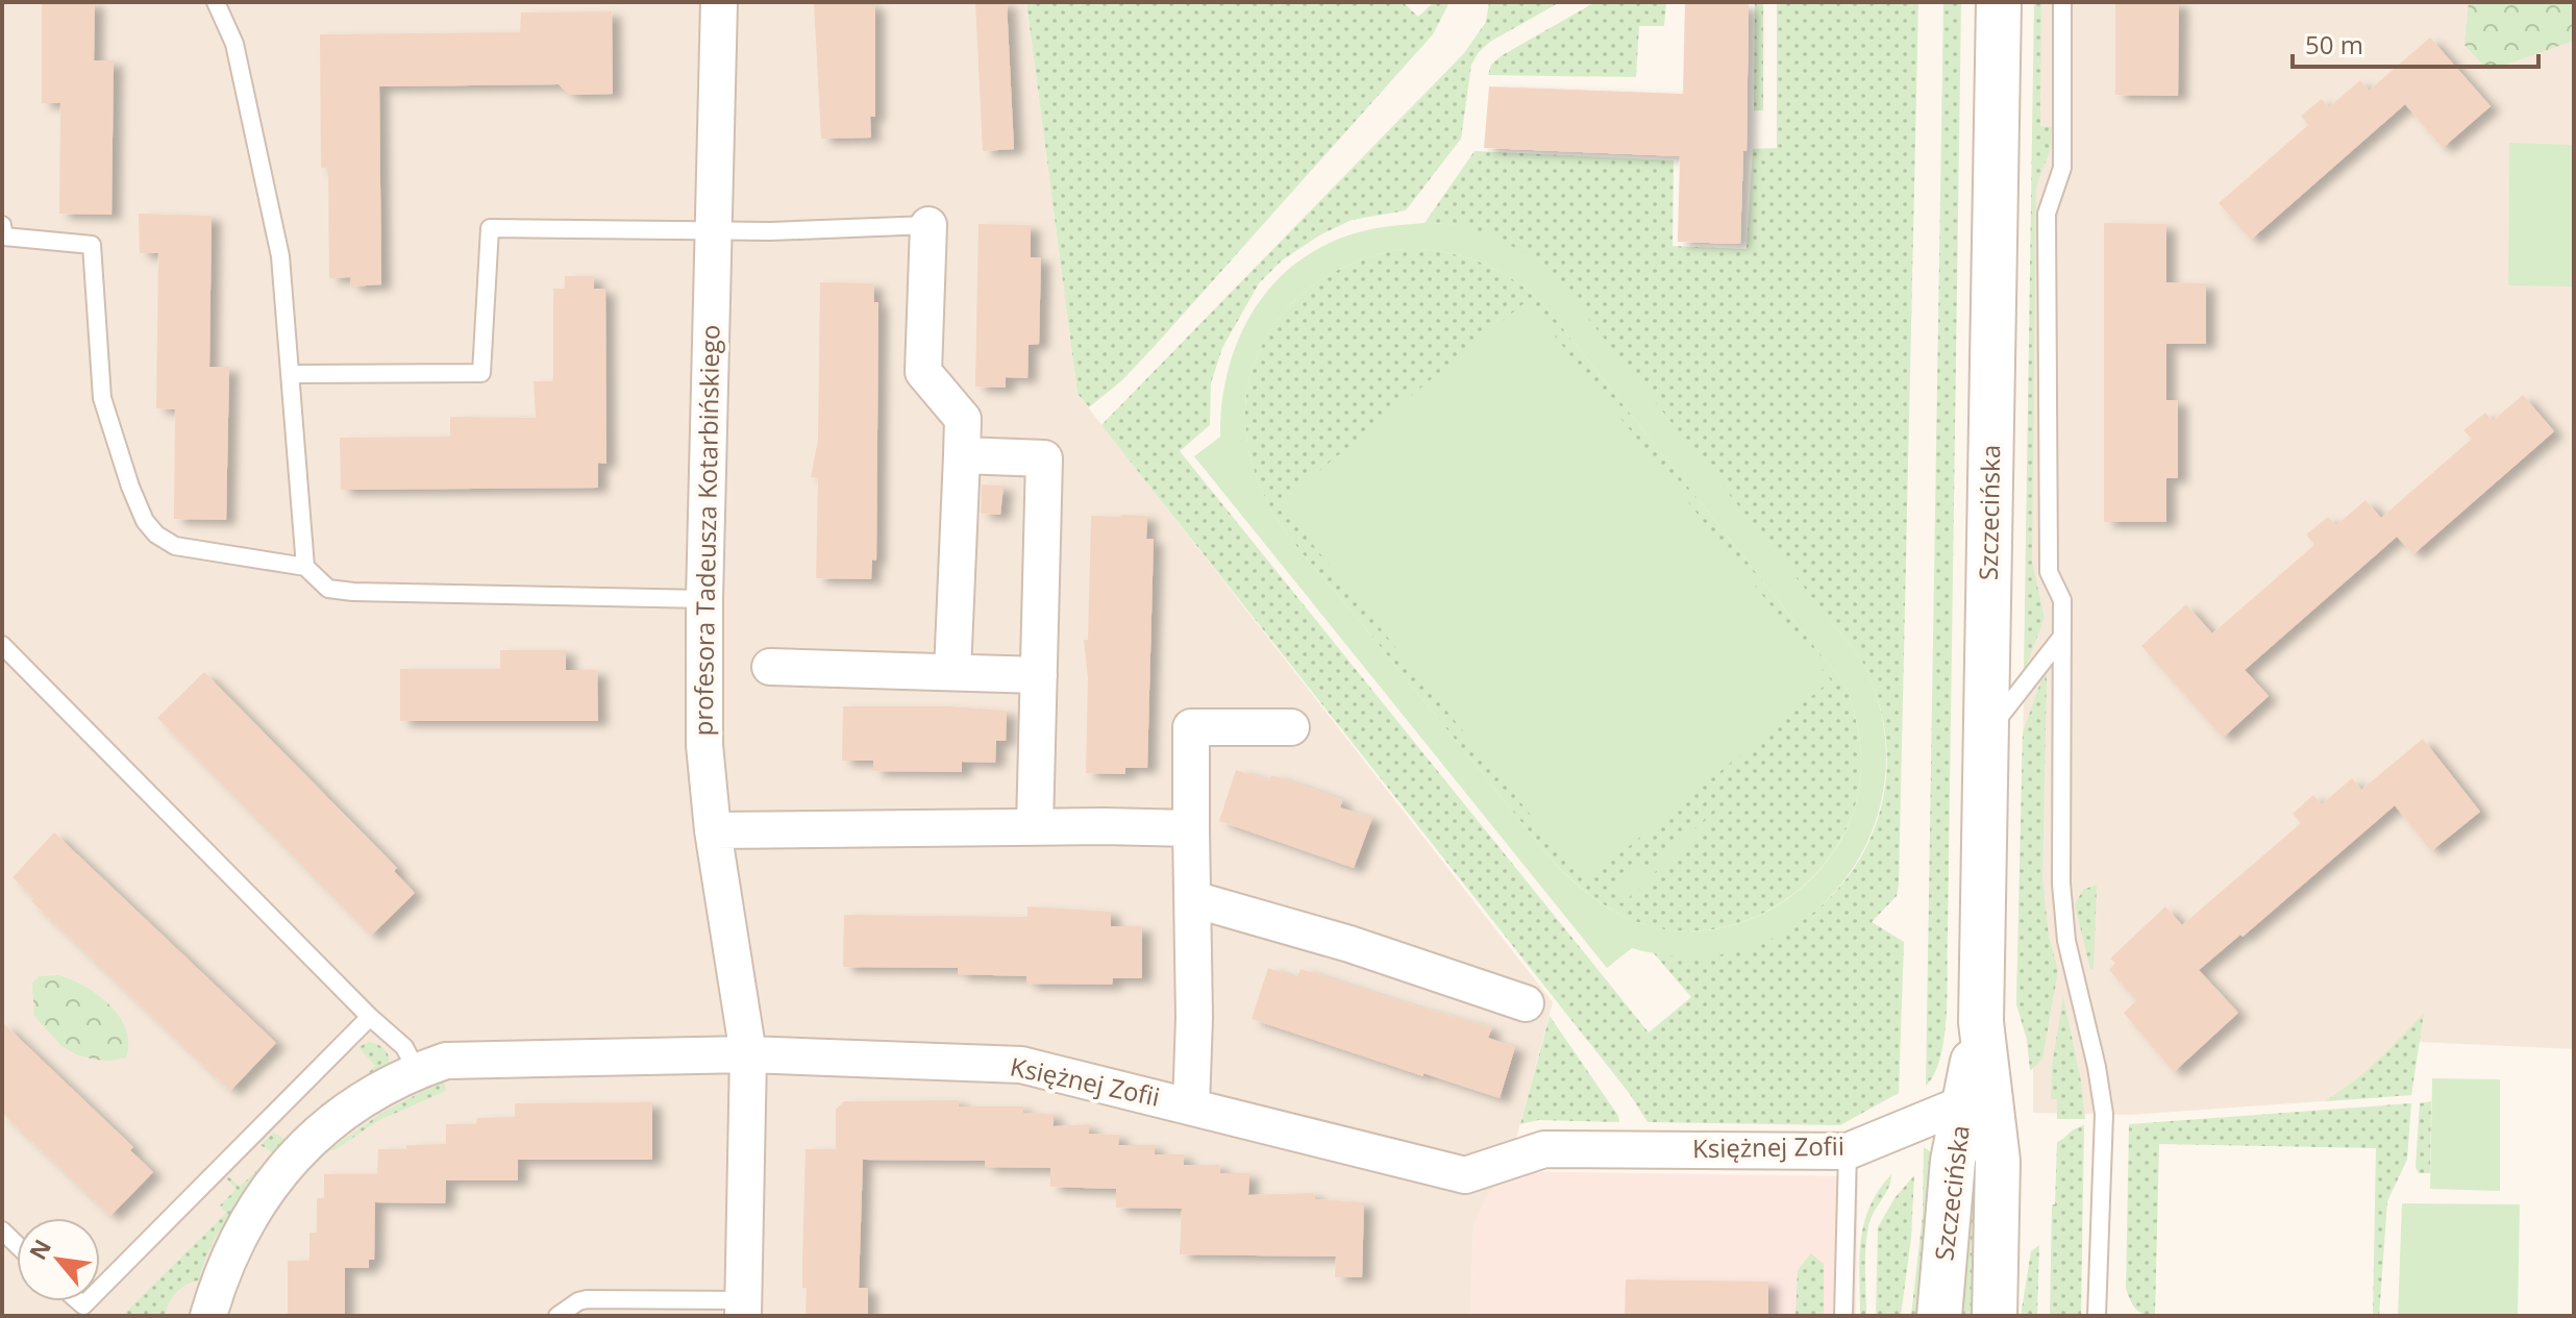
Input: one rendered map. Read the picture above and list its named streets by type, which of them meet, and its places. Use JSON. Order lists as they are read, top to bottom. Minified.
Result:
{"streets":{"street":["Szczecińska","profesora Tadeusza Kotarbińskiego","Księżnej Zofii"]},"crossings":[["Szczecińska","Księżnej Zofii"],["profesora Tadeusza Kotarbińskiego","Księżnej Zofii"]],"scale_bar":"50 m","north":"top left"}
